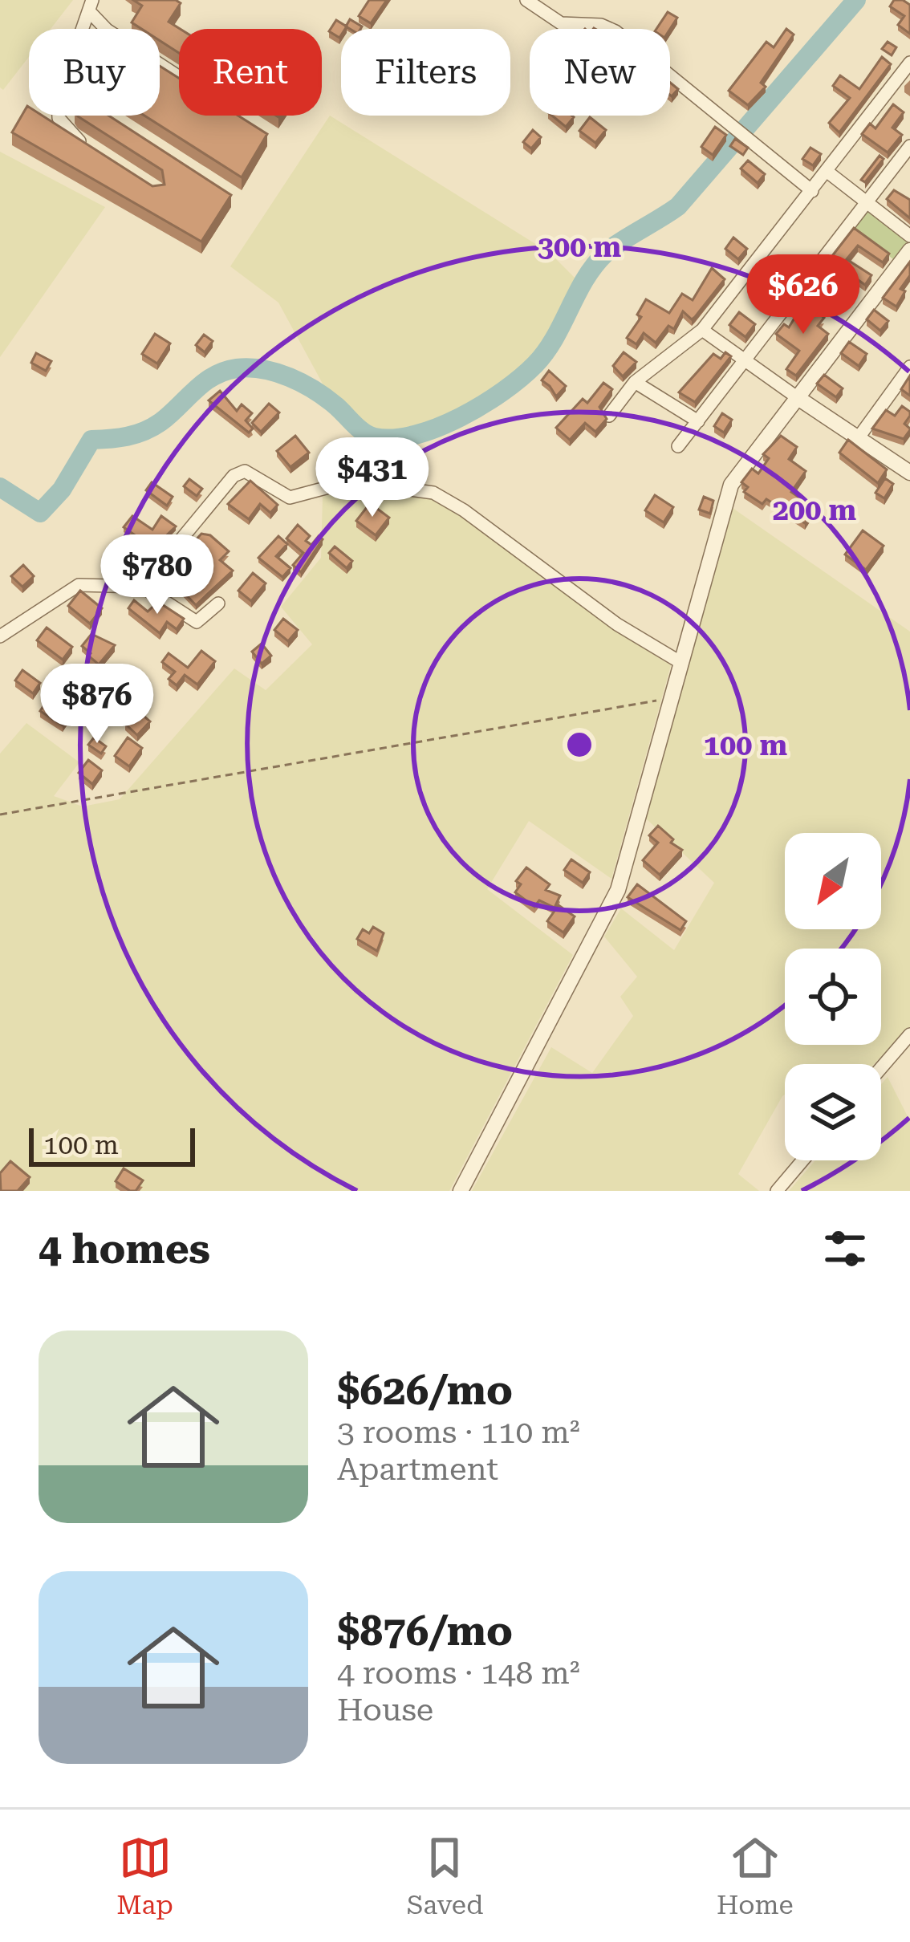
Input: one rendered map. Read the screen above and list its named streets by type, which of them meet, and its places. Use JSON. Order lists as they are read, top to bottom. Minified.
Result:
{"scale_bar":"100 m","north":"bottom left","page":{"chip":["Buy","Rent","Filters","New"],"price":["$626","$431","$780","$876"],"scale":"100 m","heading":"4 homes","list":[{"name":"$626/mo","note":"3 rooms · 110 m² · Apartment"},{"name":"$876/mo","note":"4 rooms · 148 m² · House"}],"tabs":["Map","Saved","Home"]},"rings":["300 m","200 m","100 m"]}
